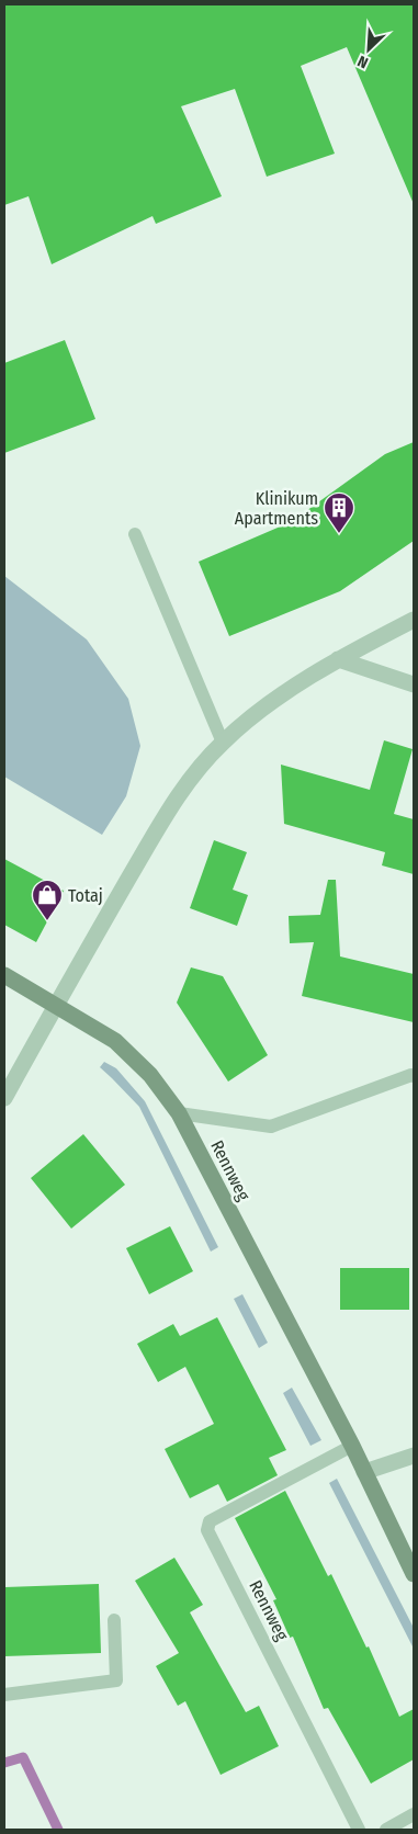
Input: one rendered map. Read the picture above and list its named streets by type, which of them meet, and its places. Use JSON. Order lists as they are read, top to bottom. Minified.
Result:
{"streets":{"main road":["Rennweg"]},"places":{"building":["Klinikum Apartments"],"shop":["Totaj"]},"north":"bottom left"}
